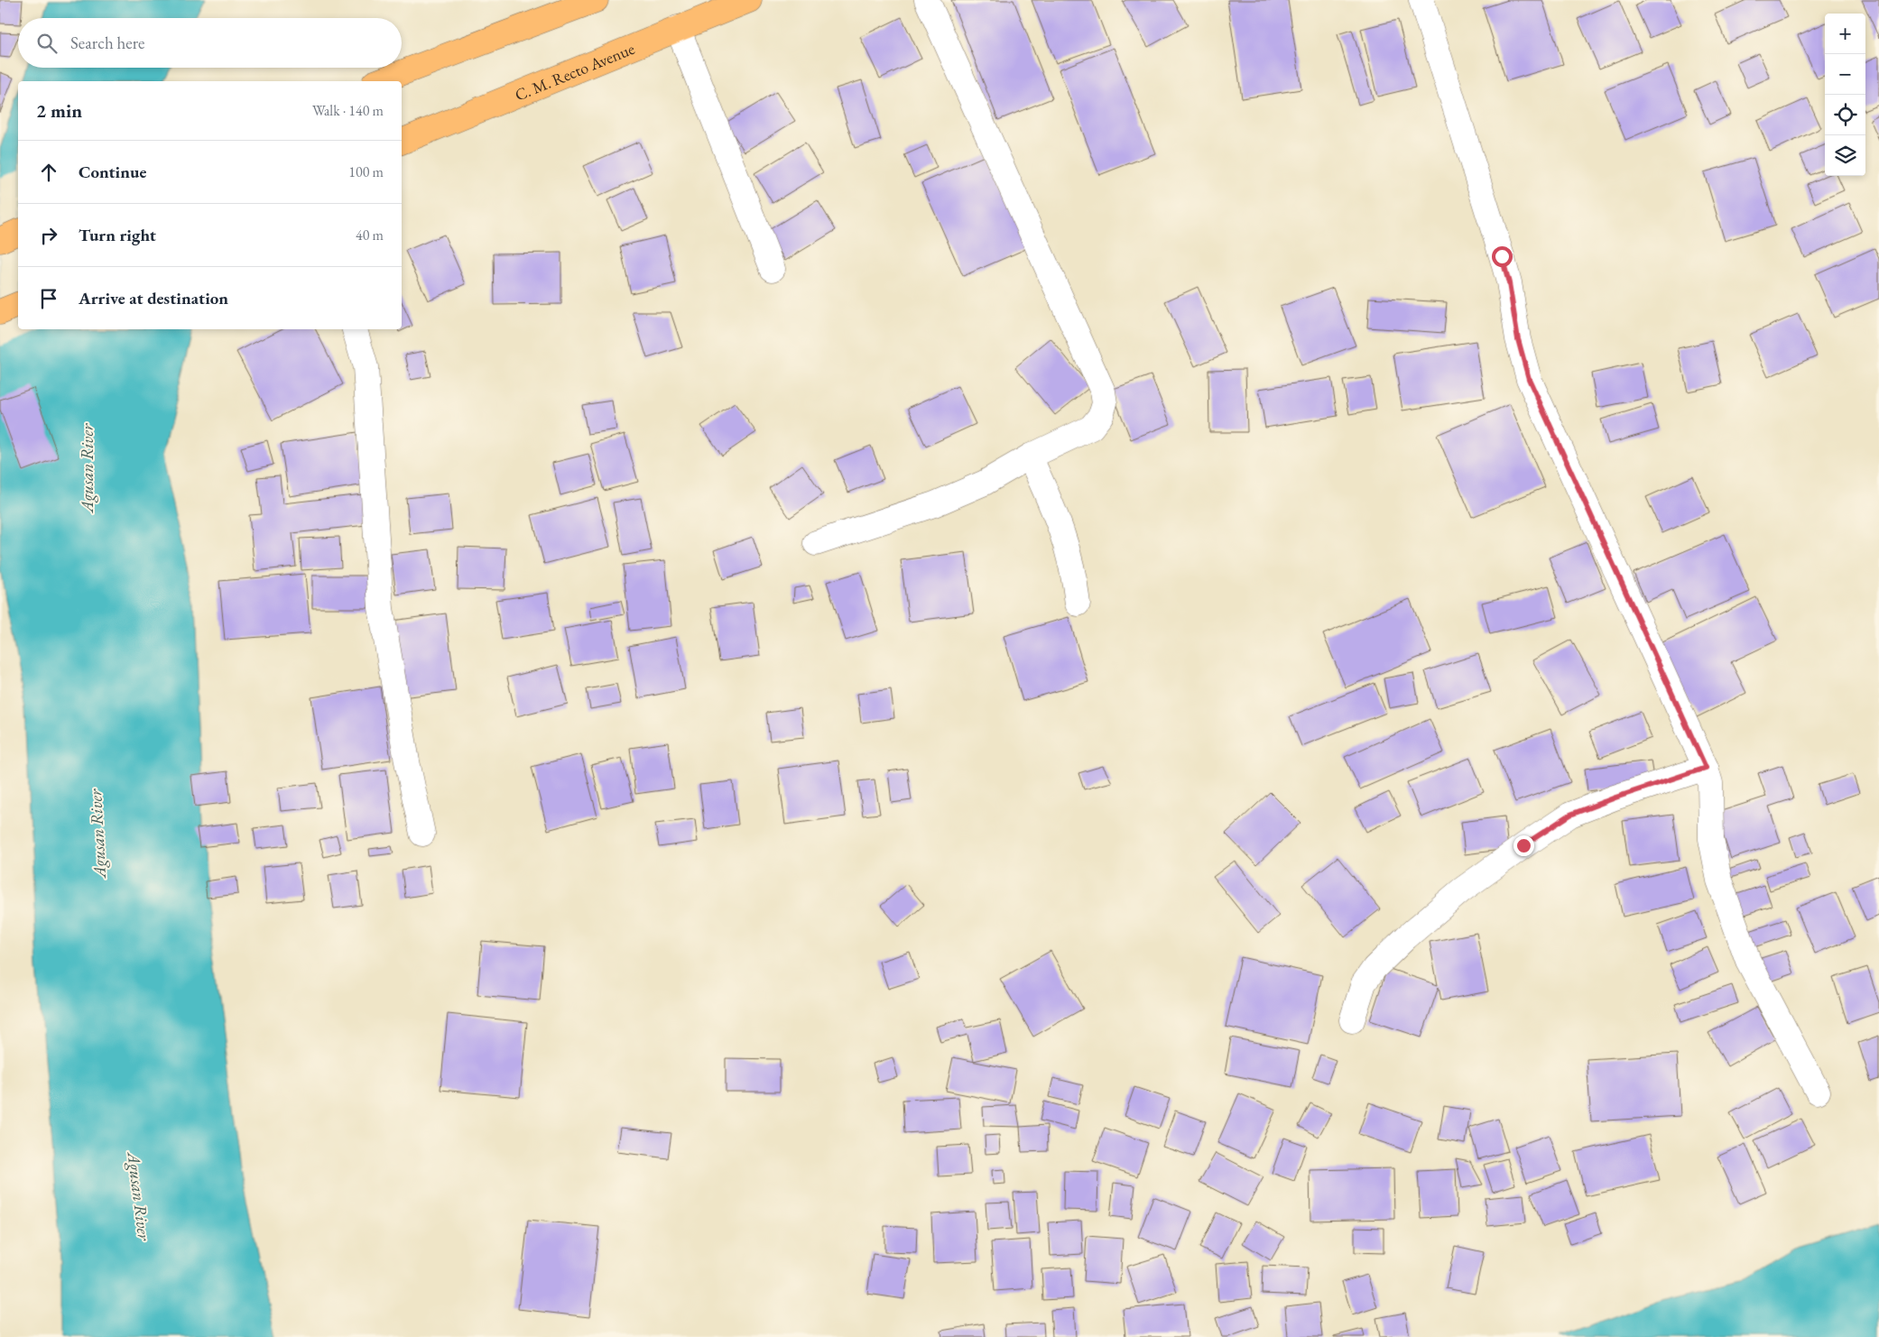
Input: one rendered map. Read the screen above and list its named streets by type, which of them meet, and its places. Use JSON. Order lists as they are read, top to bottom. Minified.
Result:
{"streets":{"highway":["C. M. Recto Avenue"]},"water":["Agusan River"],"page":{"map_buttons":["+","−"],"search":"Search here","heading":["2 min","Walk · 140 m"],"list":[["Continue","100 m"],["Turn right","40 m"],"Arrive at destination"]}}
